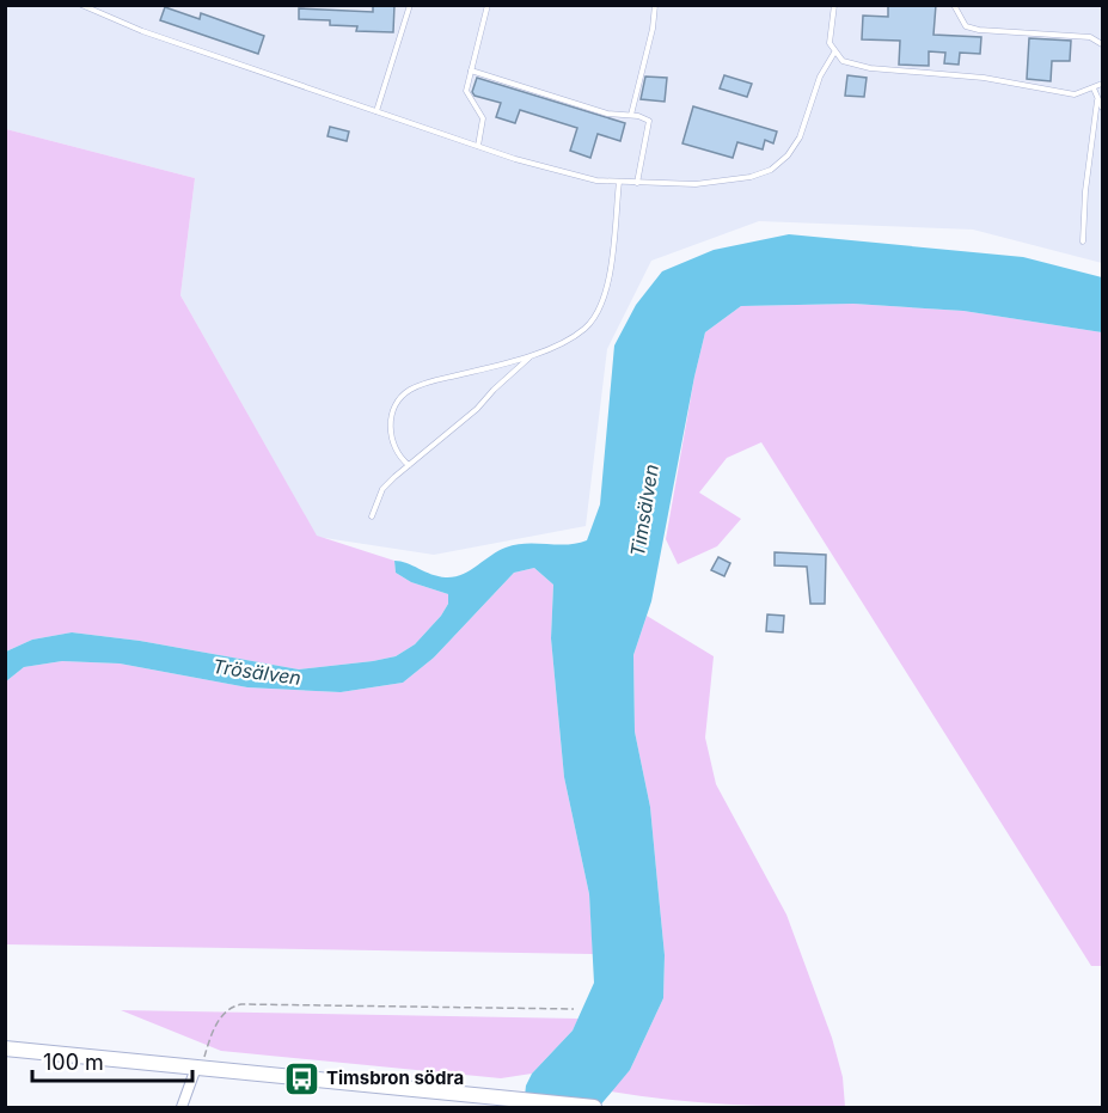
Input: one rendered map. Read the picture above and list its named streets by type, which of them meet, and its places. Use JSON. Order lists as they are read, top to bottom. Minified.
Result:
{"water":["Timsälven","Trösälven"],"places":{"bus stop":["Timsbron södra"]},"scale_bar":"100 m"}
